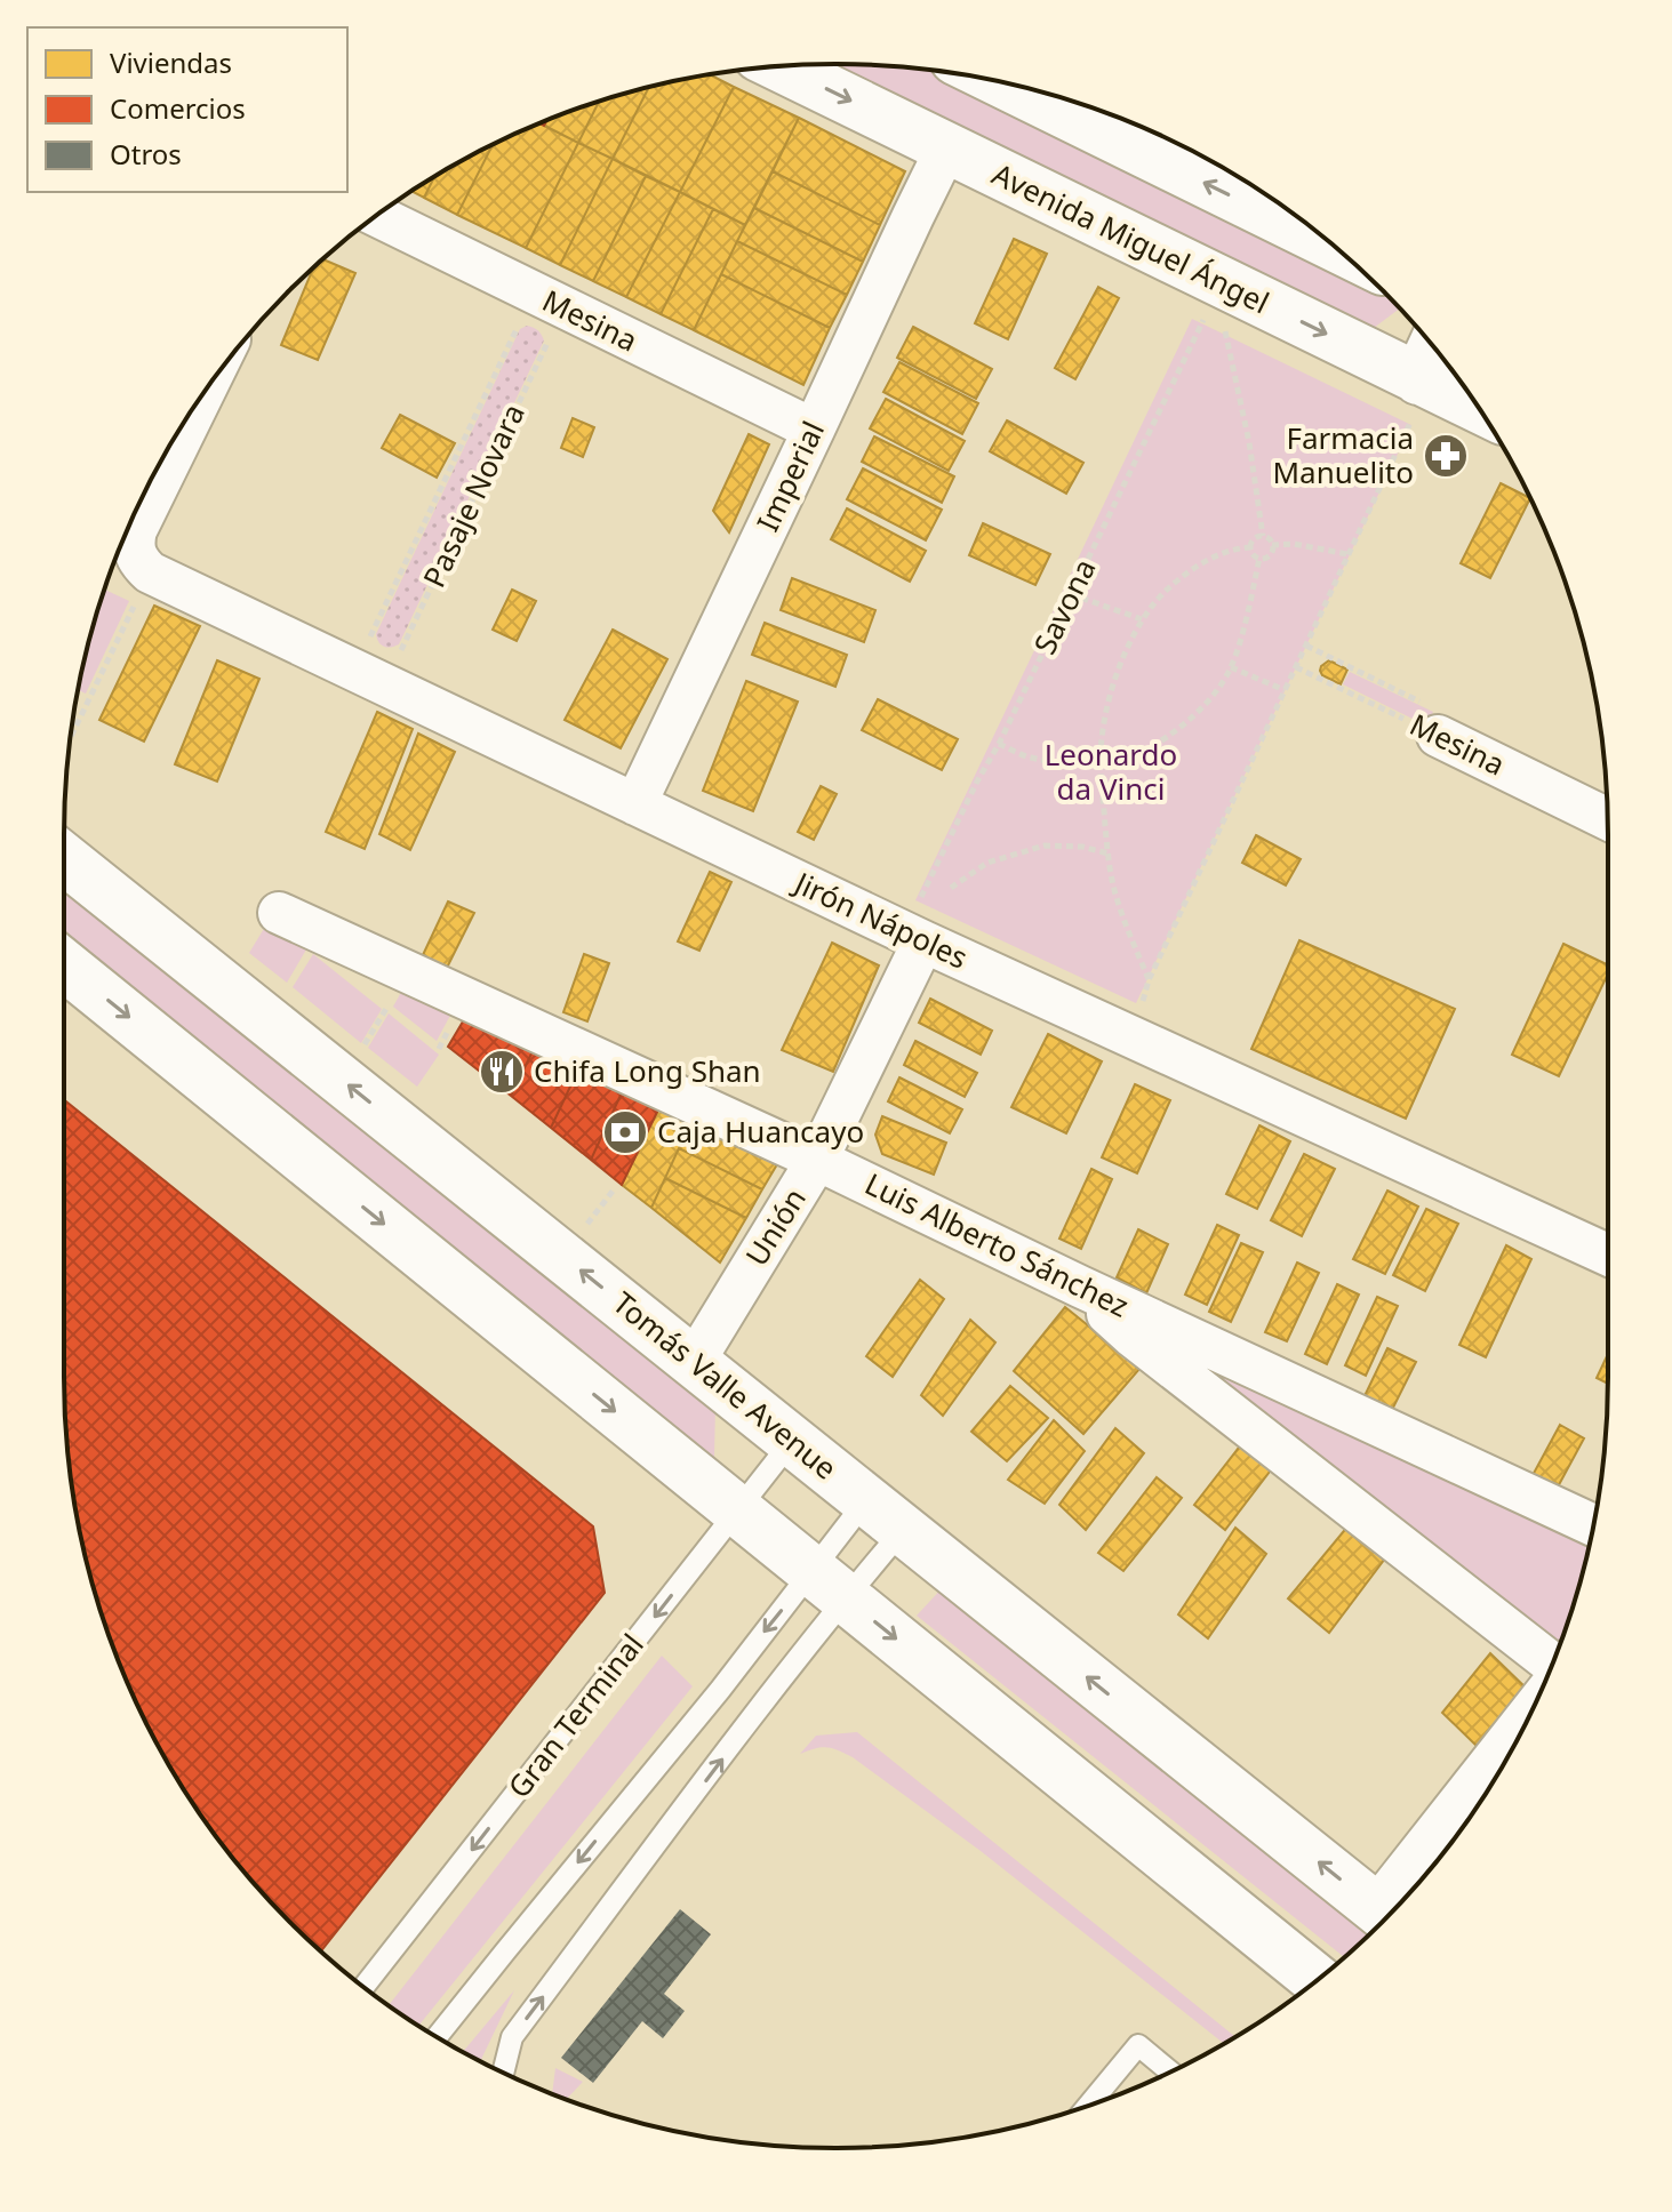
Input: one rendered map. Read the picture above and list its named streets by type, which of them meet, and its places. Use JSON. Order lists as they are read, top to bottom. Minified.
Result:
{"streets":{"main road":["Avenida Miguel Ángel","Tomás Valle Avenue"],"street":["Mesina","Imperial","Jirón Nápoles","Unión","Luis Alberto Sánchez"],"lane":["Gran Terminal"],"path":["Pasaje Novara","Savona"]},"crossings":[["Avenida Miguel Ángel","Imperial"],["Avenida Miguel Ángel","Savona"],["Mesina","Imperial"],["Mesina","Pasaje Novara"],["Imperial","Jirón Nápoles"],["Pasaje Novara","Jirón Nápoles"],["Savona","Jirón Nápoles"],["Savona","Unión"],["Jirón Nápoles","Unión"],["Unión","Luis Alberto Sánchez"],["Unión","Tomás Valle Avenue"],["Tomás Valle Avenue","Gran Terminal"]],"one_way":["Avenida Miguel Ángel"],"parks":["Leonardo da Vinci"],"places":{"pharmacy":["Farmacia Manuelito"],"restaurant":["Chifa Long Shan"],"bank":["Caja Huancayo"]},"legend":["Viviendas","Comercios","Otros"]}
